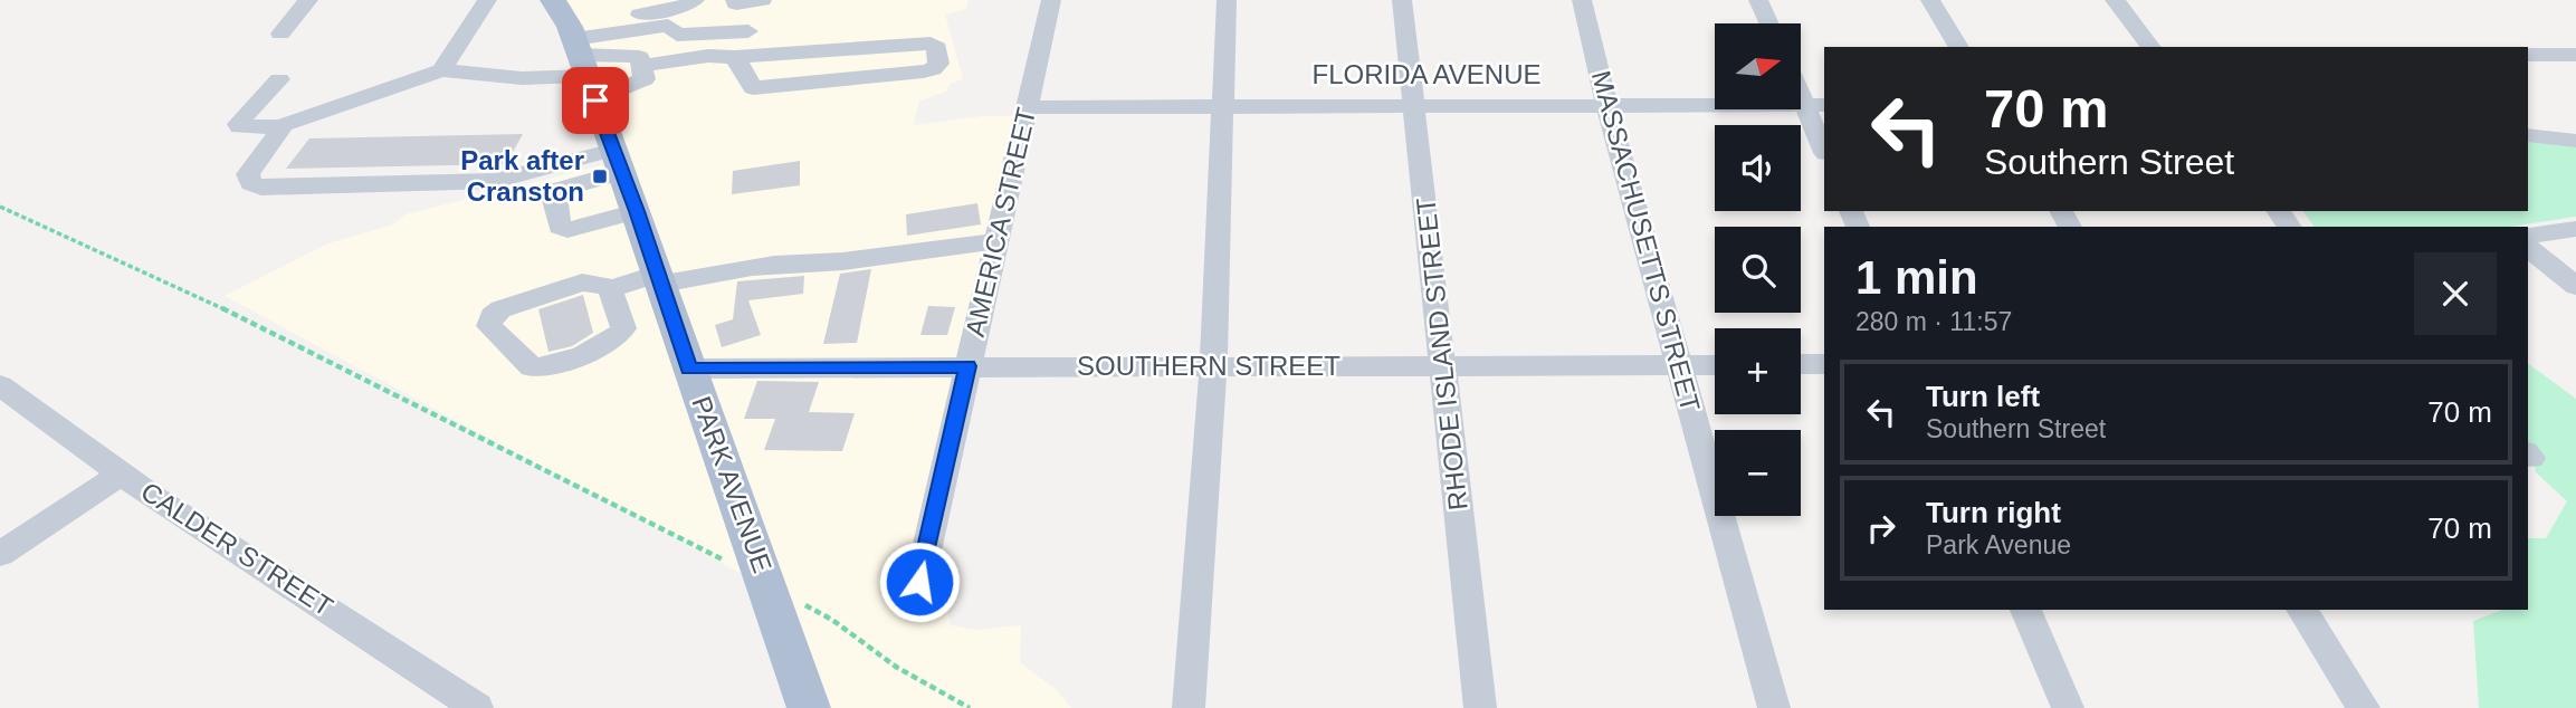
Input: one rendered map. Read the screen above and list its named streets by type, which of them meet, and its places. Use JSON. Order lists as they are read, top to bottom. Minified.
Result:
{"streets":{"main road":["PARK AVENUE"],"street":["FLORIDA AVENUE","AMERICA STREET","MASSACHUSETTS STREET","RHODE ISLAND STREET","SOUTHERN STREET","CALDER STREET"]},"crossings":[["FLORIDA AVENUE","AMERICA STREET"],["FLORIDA AVENUE","MASSACHUSETTS STREET"],["FLORIDA AVENUE","RHODE ISLAND STREET"],["AMERICA STREET","SOUTHERN STREET"],["MASSACHUSETTS STREET","SOUTHERN STREET"],["RHODE ISLAND STREET","SOUTHERN STREET"],["SOUTHERN STREET","PARK AVENUE"]],"places":{"transit":["Park after Cranston"]},"north":"right","page":{"map_buttons":["+","−"],"turn":["70 m","Southern Street"],"heading":["1 min","280 m · 11:57"],"list":[{"name":"Turn left","note":"Southern Street","value":"70 m"},{"name":"Turn right","note":"Park Avenue","value":"70 m"}]}}
